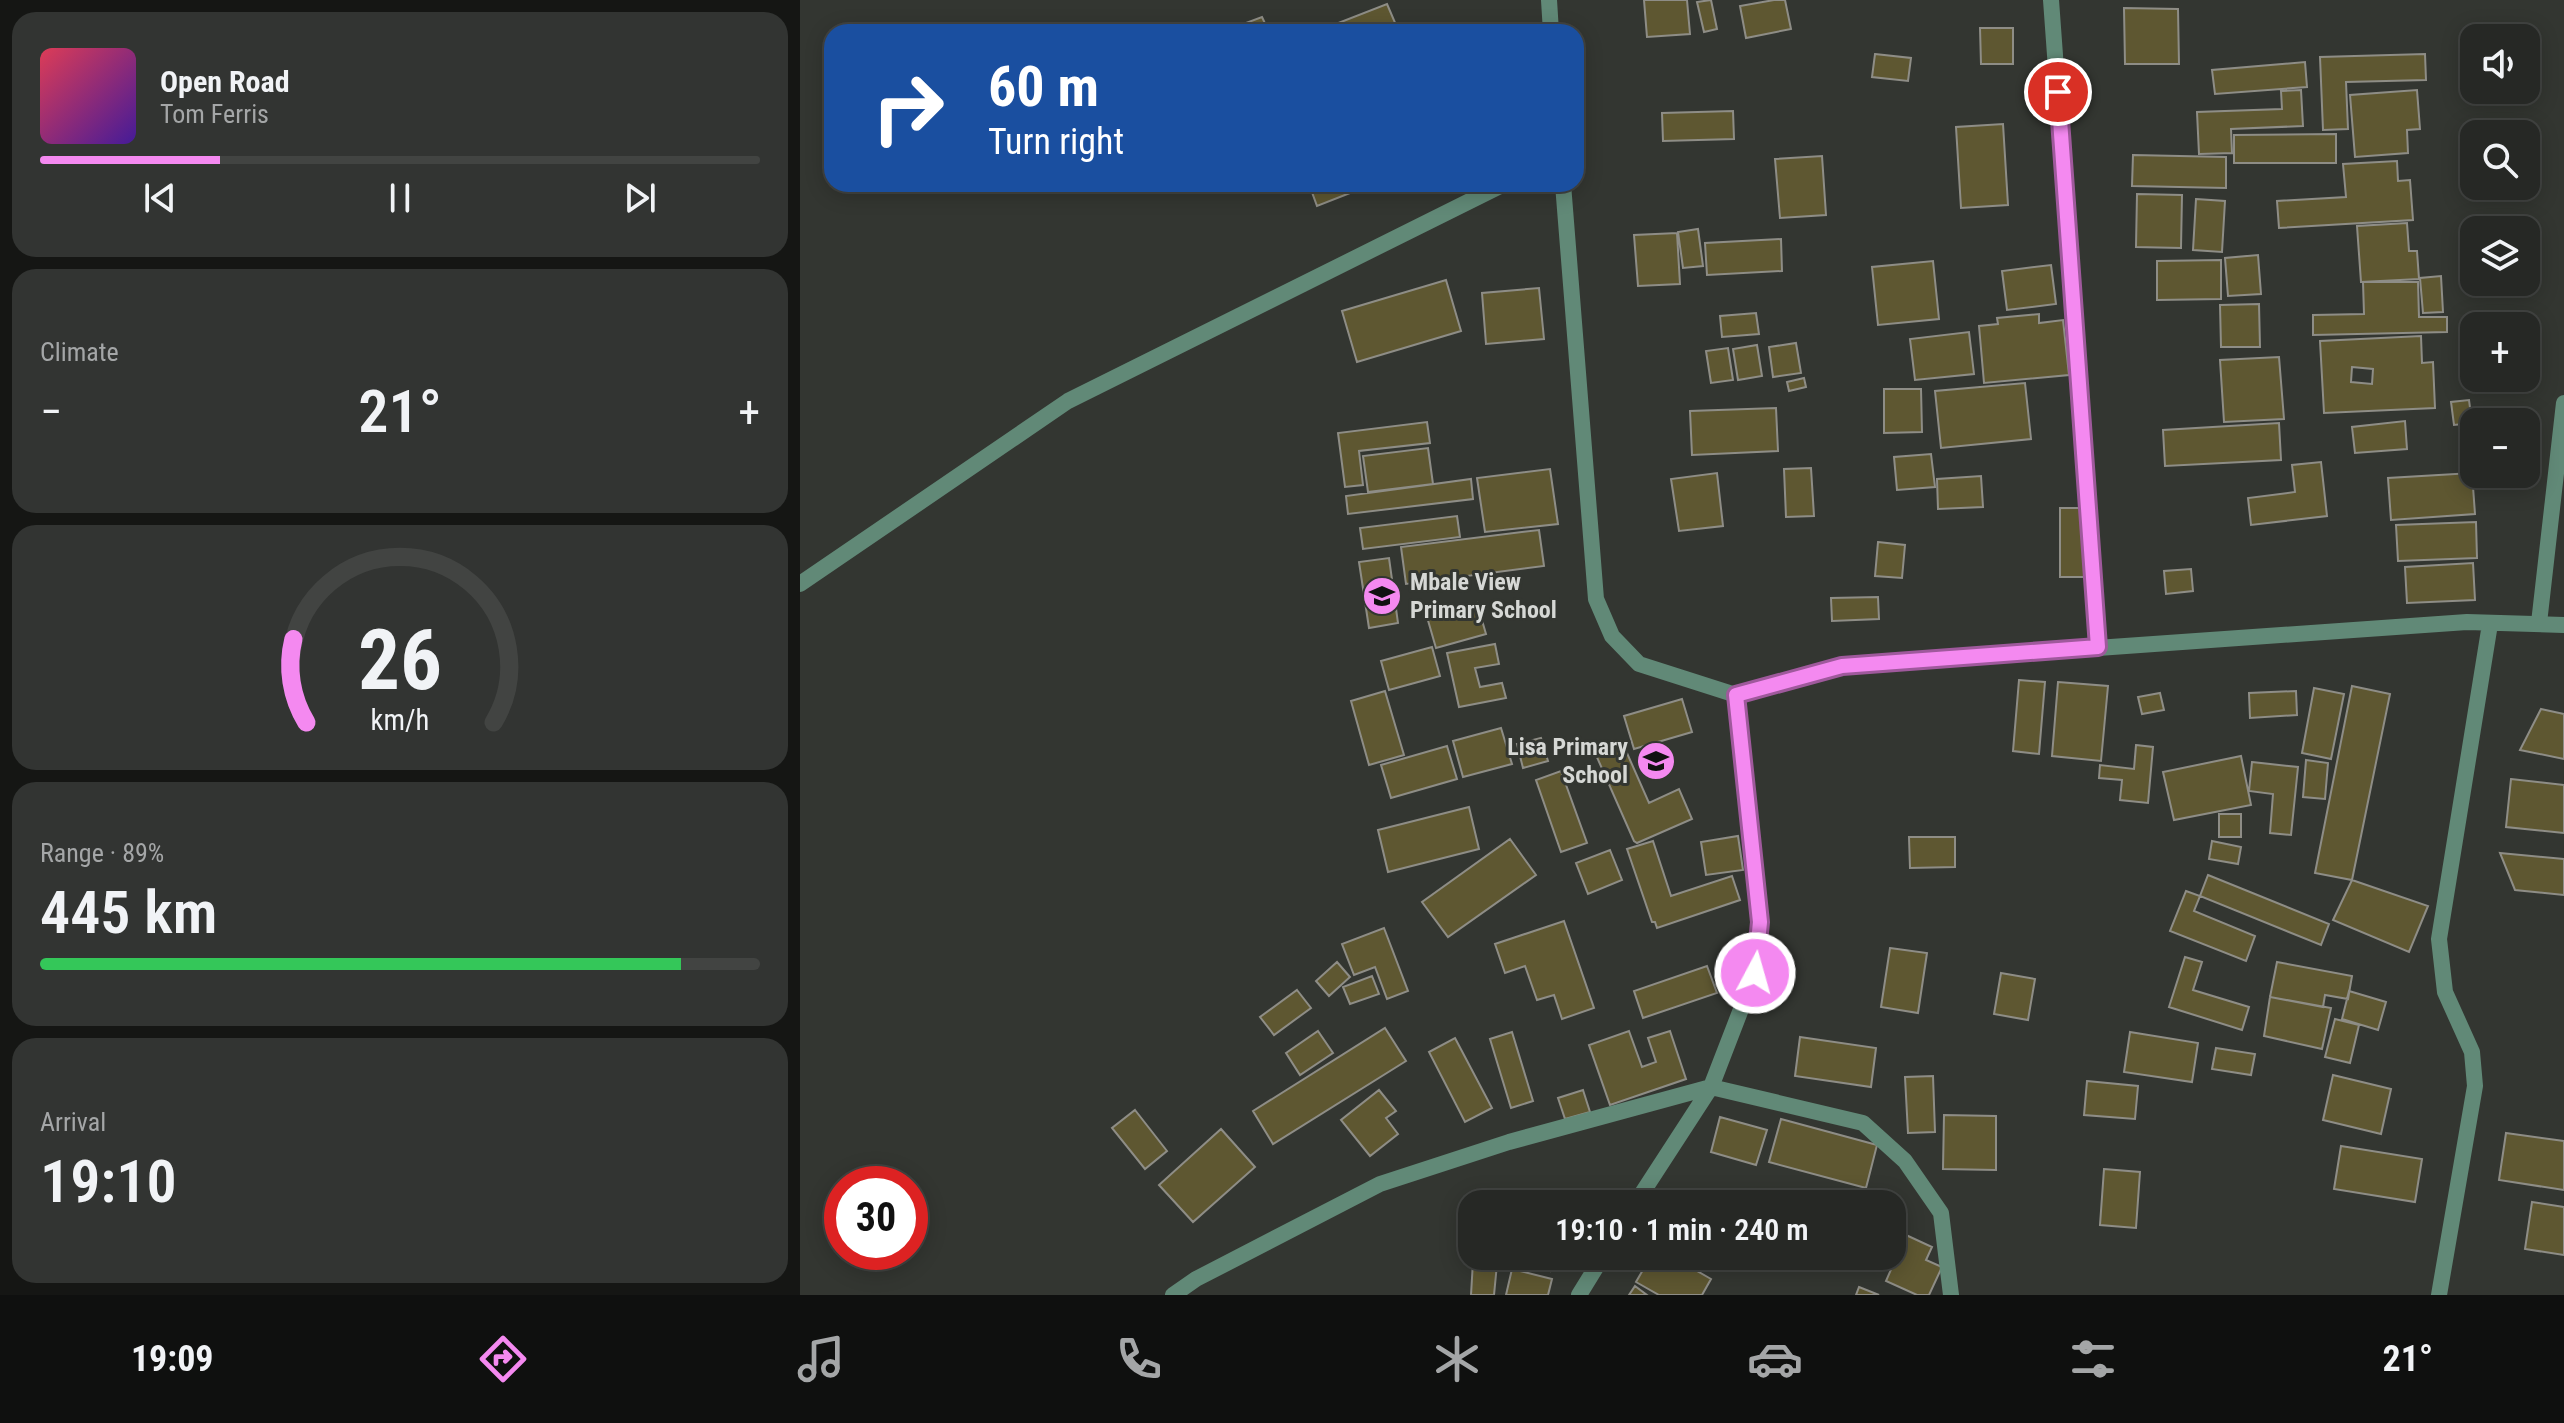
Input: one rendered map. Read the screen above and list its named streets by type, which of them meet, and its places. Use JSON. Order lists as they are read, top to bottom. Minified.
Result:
{"places":{"school or university":["Mbale View Primary School","Lisa Primary School"]},"page":{"map_buttons":["+","−"],"turn":["60 m","Turn right"],"song":["Open Road","Tom Ferris"],"tile":["Climate",["Range · 89%","445 km"],["Arrival","19:10"]],"heat":["−","21°","+"],"limit":"30","trip":"19:10 · 1 min · 240 m","tabs":["19:09","21°"],"gauge":["26","km/h"]}}
